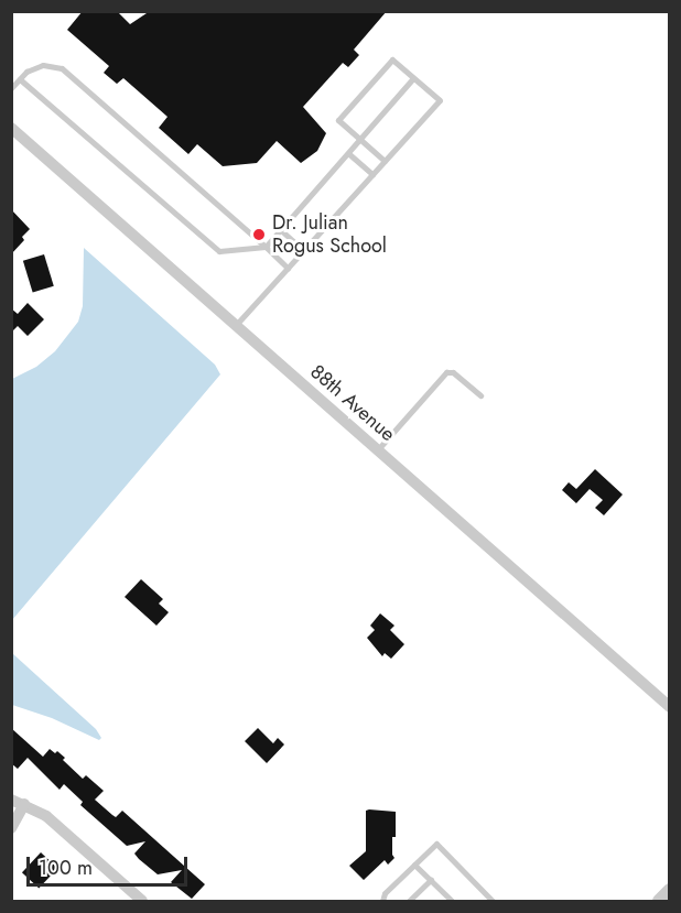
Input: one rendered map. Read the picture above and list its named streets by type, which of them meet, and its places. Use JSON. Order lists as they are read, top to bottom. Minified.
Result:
{"streets":{"street":["88th Avenue"]},"places":["Dr. Julian Rogus School"],"scale_bar":"100 m"}
